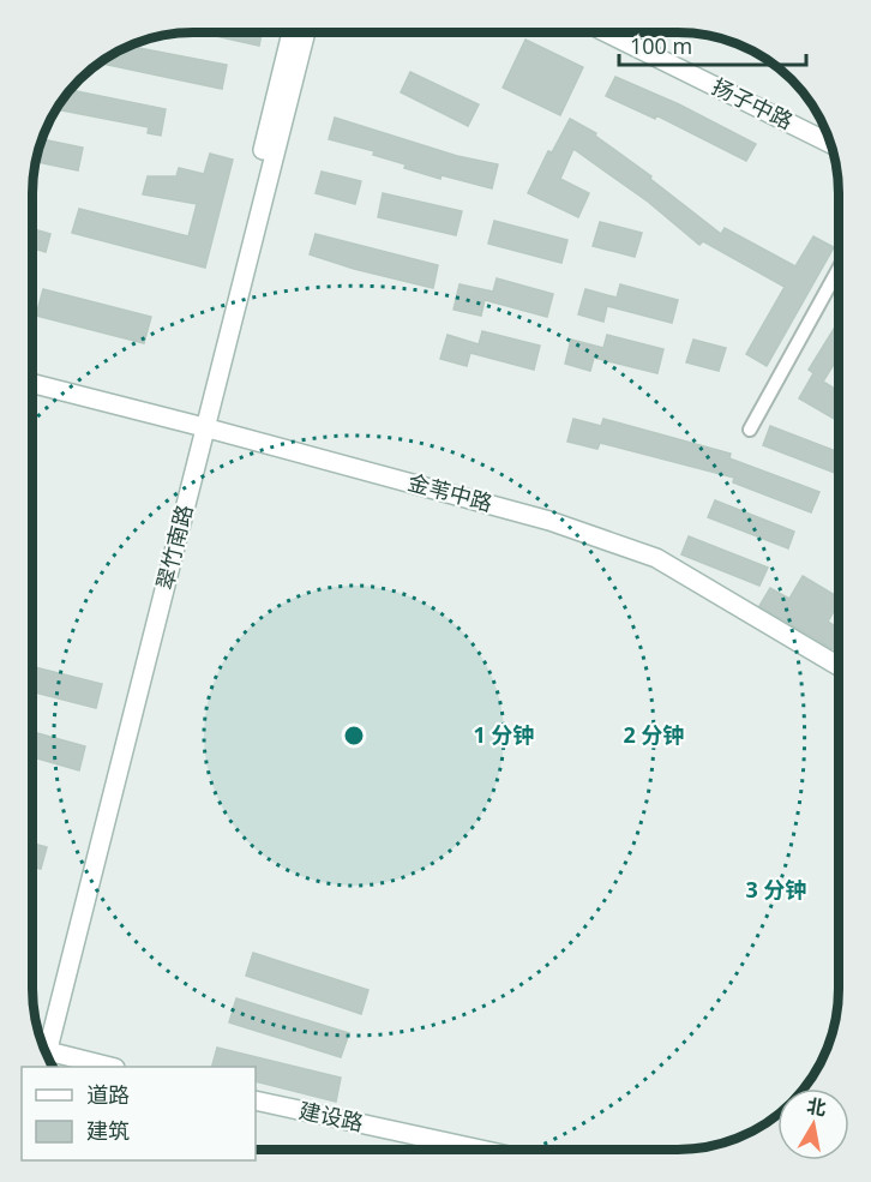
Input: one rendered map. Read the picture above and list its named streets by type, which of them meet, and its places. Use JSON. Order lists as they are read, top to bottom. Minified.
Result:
{"streets":{"main road":["扬子中路","金苇中路","翠竹南路","建设路"]},"crossings":[["金苇中路","翠竹南路"]],"legend":["道路","建筑"],"scale_bar":"100 m","north":"top","rings":["1 分钟","2 分钟","3 分钟"]}
